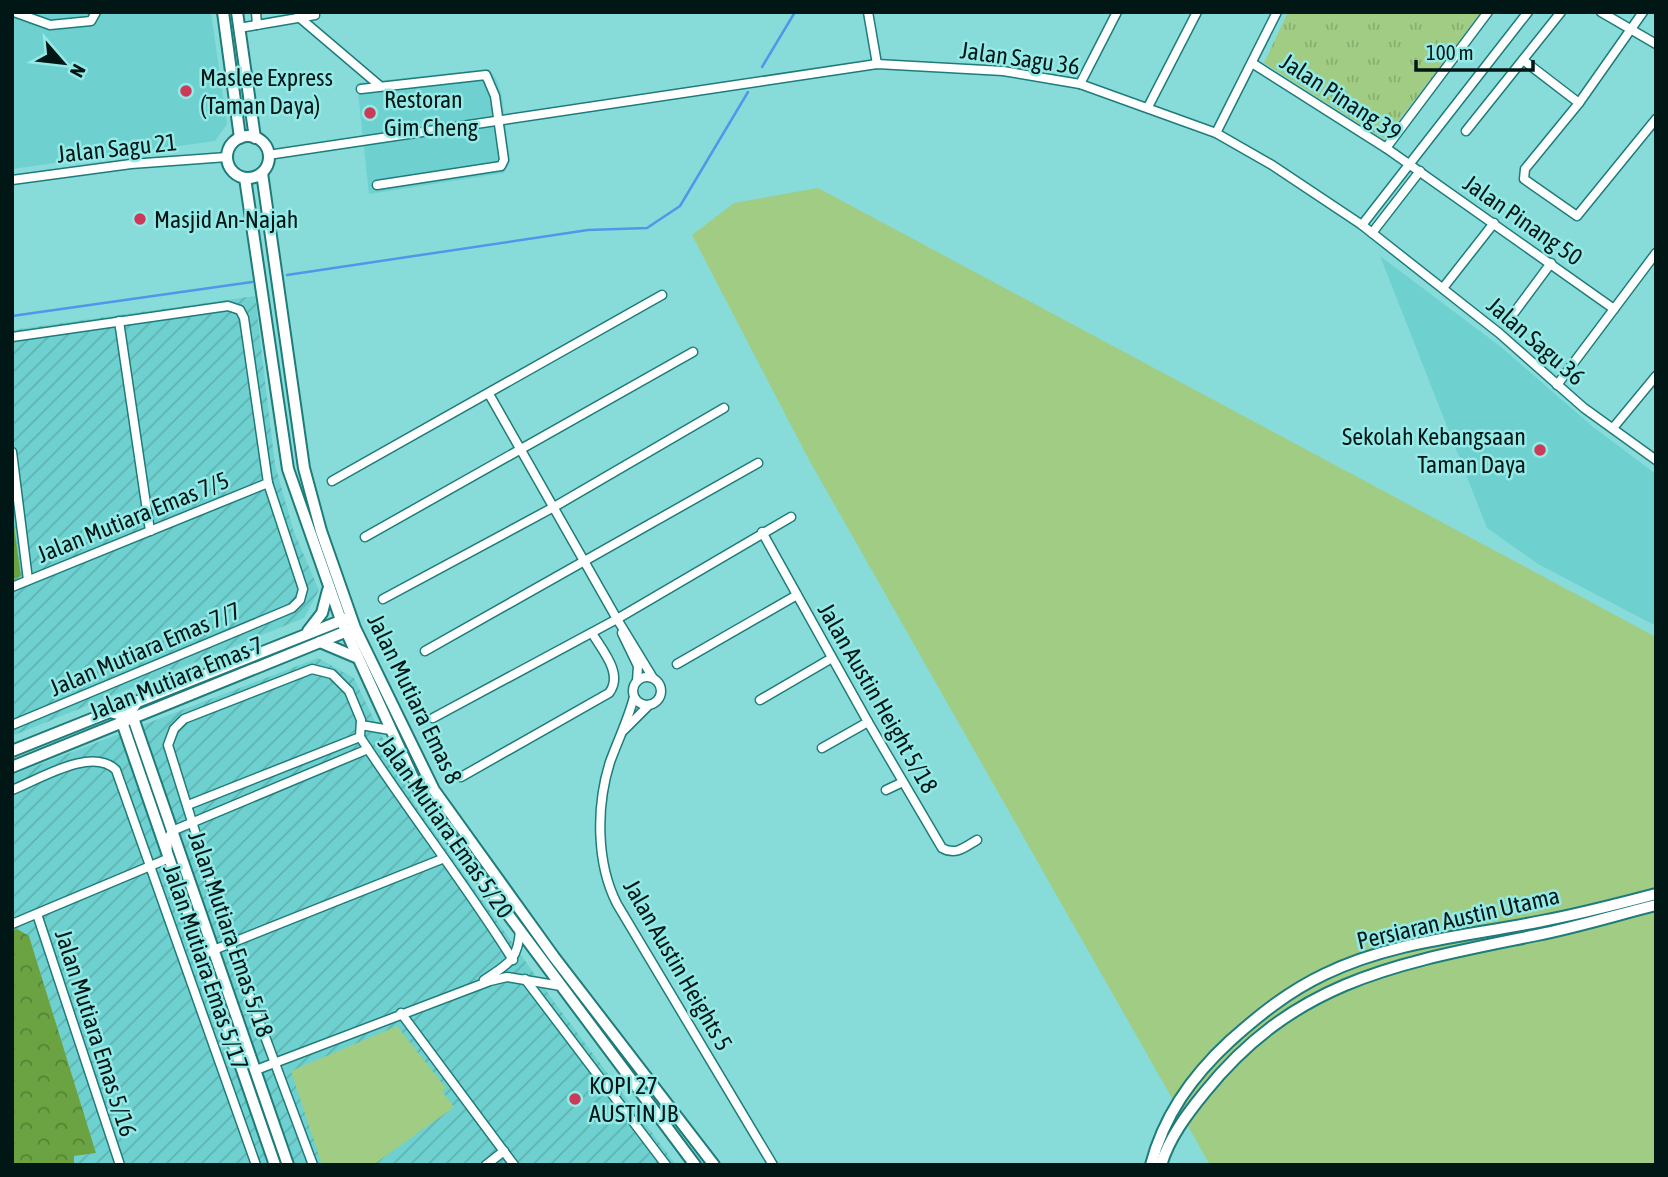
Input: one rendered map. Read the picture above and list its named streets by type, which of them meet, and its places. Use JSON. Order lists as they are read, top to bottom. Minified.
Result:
{"streets":{"street":["Jalan Sagu 36","Jalan Pinang 39","Jalan Sagu 21","Jalan Pinang 50","Jalan Mutiara Emas 7/5","Jalan Mutiara Emas 7/7","Jalan Mutiara Emas 7","Jalan Austin Height 5/18","Jalan Mutiara Emas 8","Jalan Mutiara Emas 5/20","Persiaran Austin Utama","Jalan Mutiara Emas 5/18","Jalan Austin Heights 5","Jalan Mutiara Emas 5/17","Jalan Mutiara Emas 5/16"]},"crossings":[["Jalan Sagu 36","Jalan Sagu 21"],["Jalan Sagu 36","Jalan Mutiara Emas 8"],["Jalan Pinang 39","Jalan Pinang 50"],["Jalan Sagu 21","Jalan Mutiara Emas 8"],["Jalan Mutiara Emas 7/5","Jalan Mutiara Emas 7/7"],["Jalan Mutiara Emas 7","Jalan Mutiara Emas 8"],["Jalan Mutiara Emas 7","Jalan Mutiara Emas 5/18"]],"places":["Maslee Express (Taman Daya)","Restoran Gim Cheng","Masjid An-Najah","Sekolah Kebangsaan Taman Daya","KOPI 27 AUSTIN JB"],"scale_bar":"100 m","north":"bottom right"}
